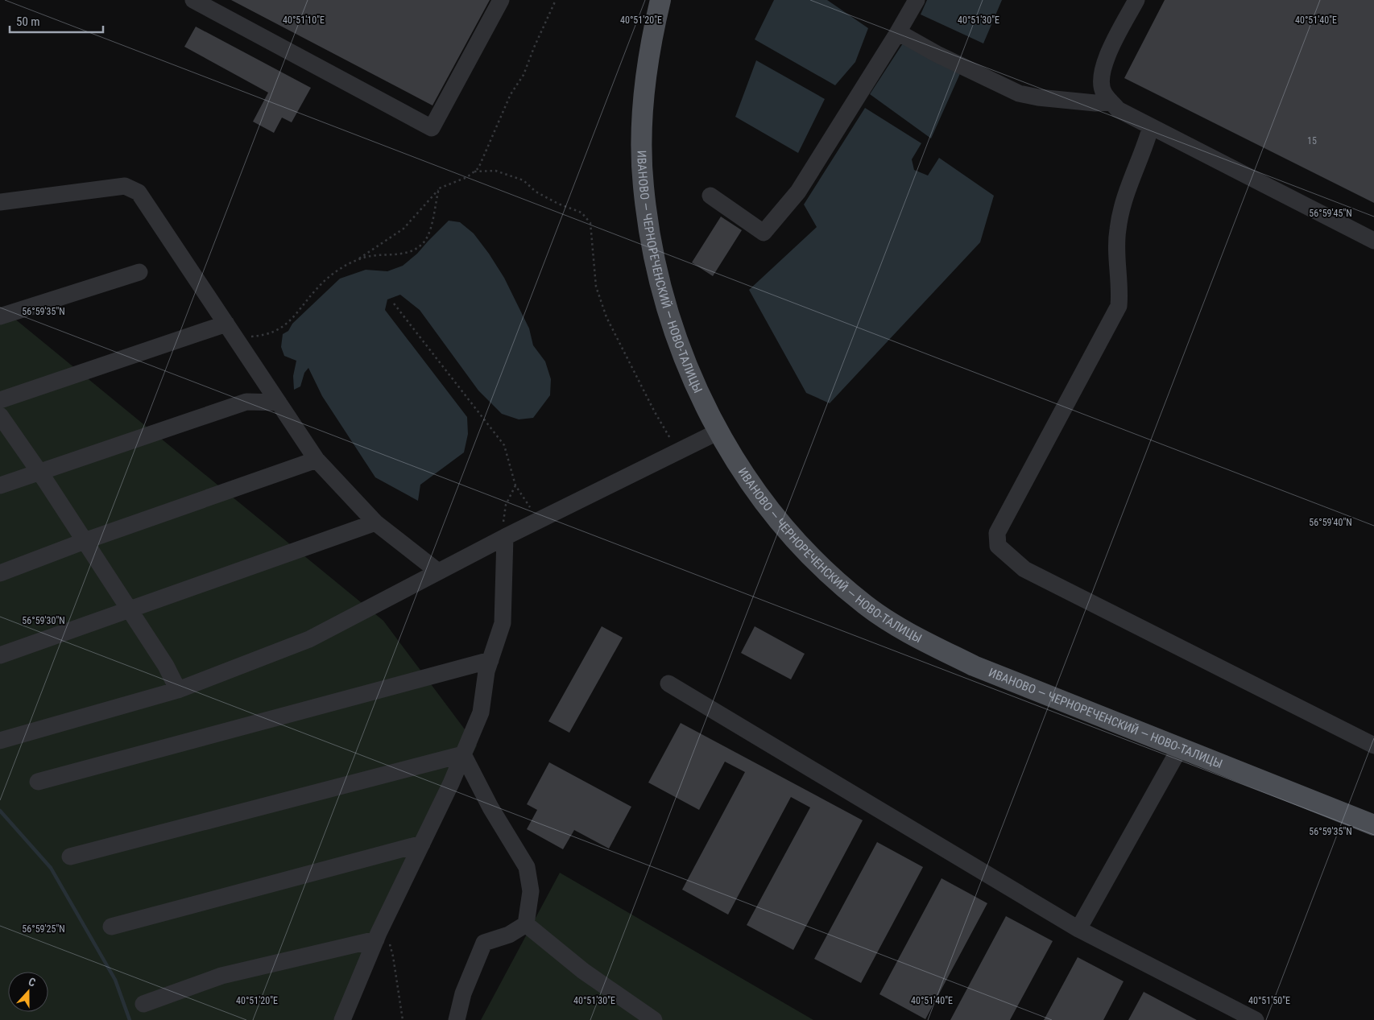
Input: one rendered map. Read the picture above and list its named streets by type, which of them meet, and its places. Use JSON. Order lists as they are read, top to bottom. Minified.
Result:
{"streets":{"main road":["ИВАНОВО — ЧЕРНОРЕЧЕНСКИЙ — НОВО-ТАЛИЦЫ"]},"house_numbers":["15"],"scale_bar":"50 m","north":"top","coordinates":["40°51'10\"E","40°51'20\"E","40°51'30\"E","40°51'40\"E","56°59'45\"N","56°59'35\"N","56°59'40\"N","56°59'30\"N","56°59'25\"N","40°51'50\"E"]}
